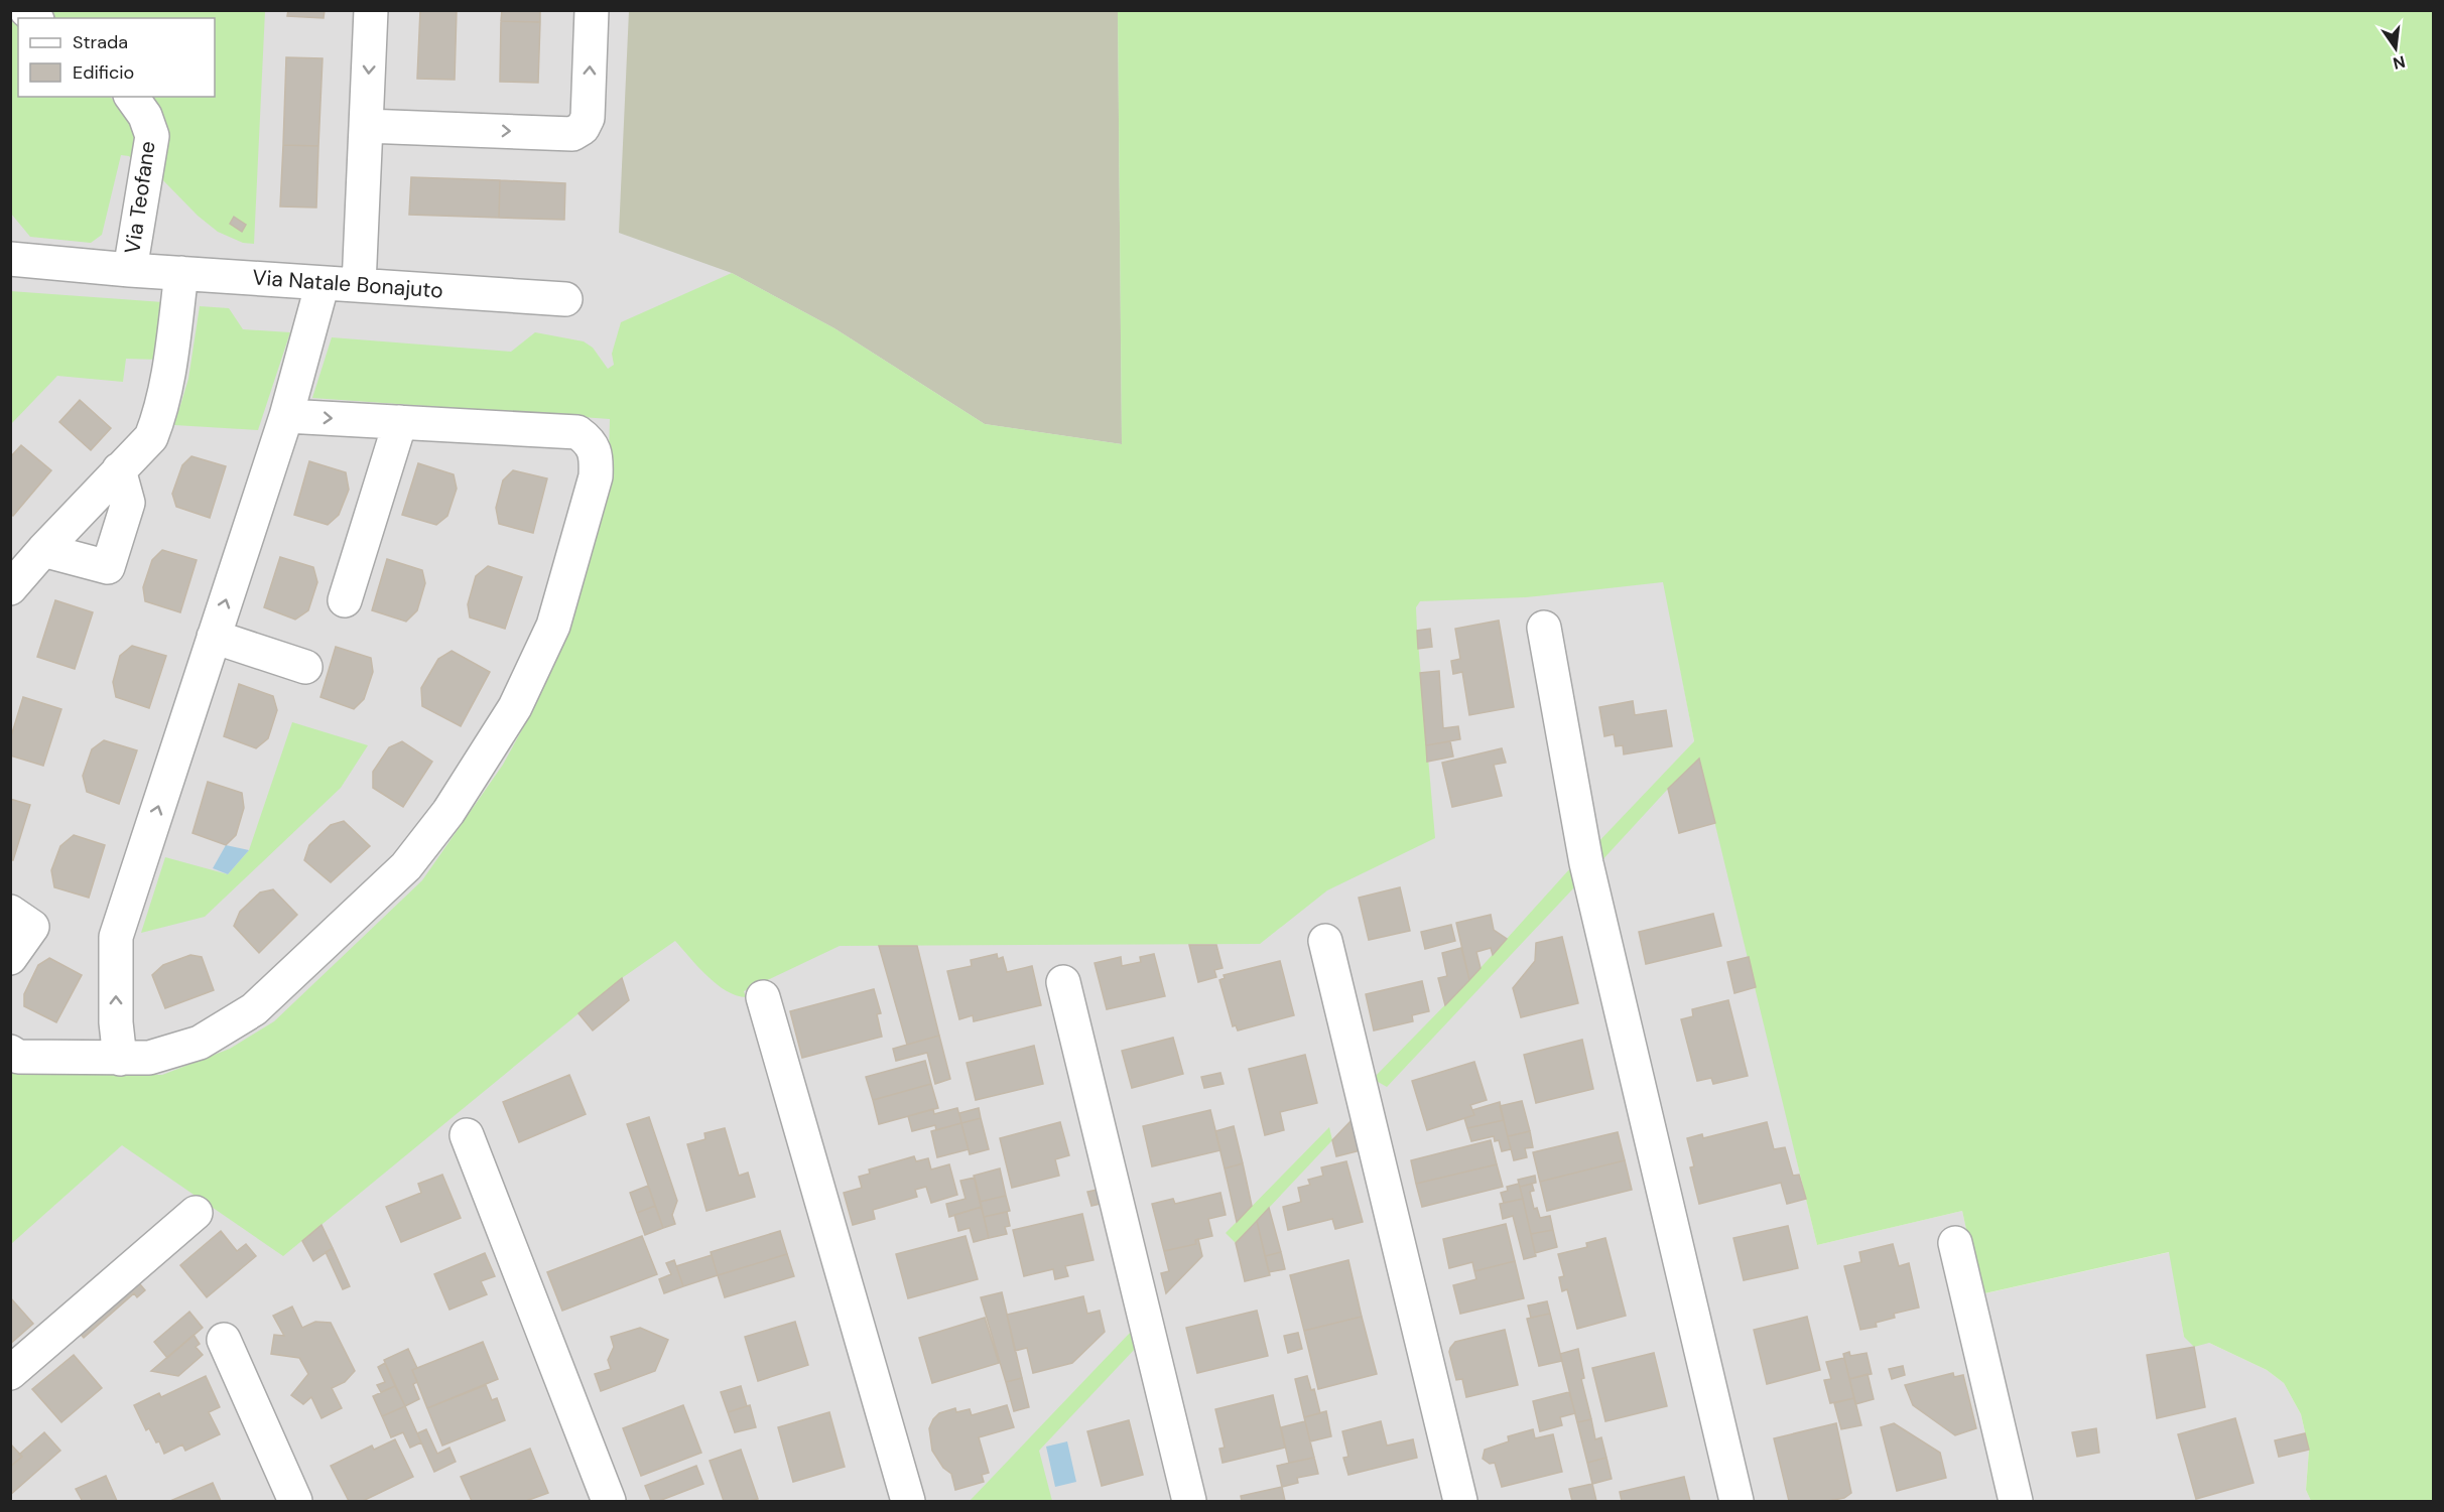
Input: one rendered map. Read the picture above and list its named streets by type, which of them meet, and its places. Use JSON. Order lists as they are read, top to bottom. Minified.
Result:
{"streets":{"street":["Via Teofane","Via Natale Bonajuto"]},"crossings":[["Via Teofane","Via Natale Bonajuto"]],"legend":["Strada","Edificio"],"north":"bottom"}
